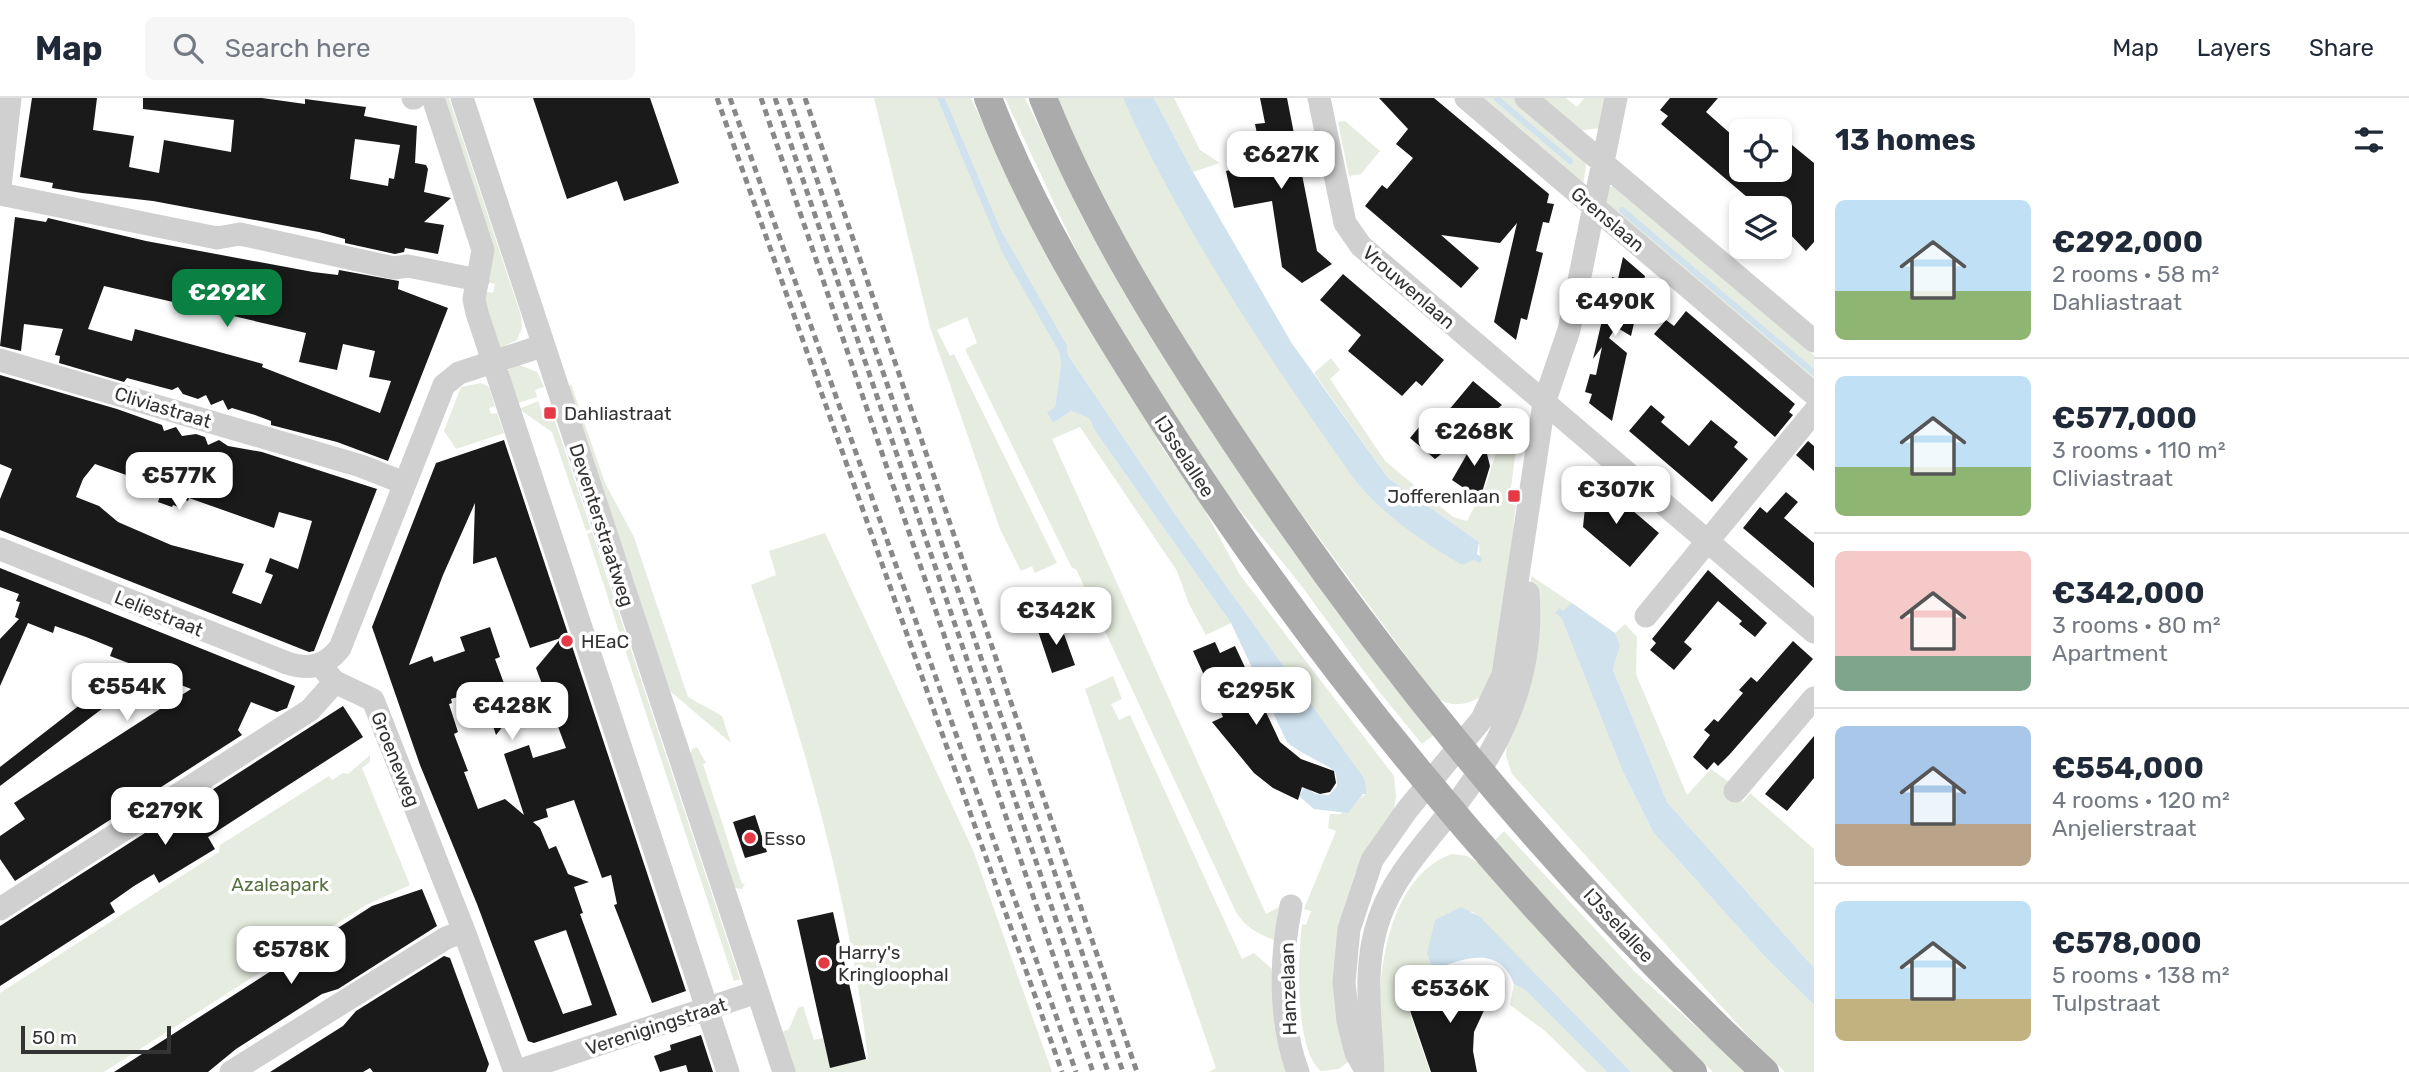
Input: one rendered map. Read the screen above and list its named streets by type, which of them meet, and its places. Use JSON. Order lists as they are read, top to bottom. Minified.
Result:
{"streets":{"main road":["IJsselallee"],"street":["Grenslaan","Vrouwenlaan","Cliviastraat","Deventerstraatweg","Leliestraat","Groeneweg","Hanzelaan","Verenigingstraat"]},"crossings":[["Deventerstraatweg","Verenigingstraat"],["Leliestraat","Groeneweg"],["Groeneweg","Verenigingstraat"]],"parks":["Azaleapark"],"places":{"transit":["Dahliastraat","Jofferenlaan"],"other":["HEaC","Esso","Harry's Kringloophal"]},"scale_bar":"50 m","page":{"header":"Map","search":"Search here","nav":["Map","Layers","Share"],"heading":"13 homes","price":["€627K","€292K","€490K","€268K","€577K","€307K","€342K","€554K","€295K","€428K","€279K","€578K","€536K"],"list":[{"name":"€292,000","note":"2 rooms · 58 m² · Dahliastraat"},{"name":"€577,000","note":"3 rooms · 110 m² · Cliviastraat"},{"name":"€342,000","note":"3 rooms · 80 m² · Apartment"},{"name":"€554,000","note":"4 rooms · 120 m² · Anjelierstraat"},{"name":"€578,000","note":"5 rooms · 138 m² · Tulpstraat"}],"scale":"50 m"}}
